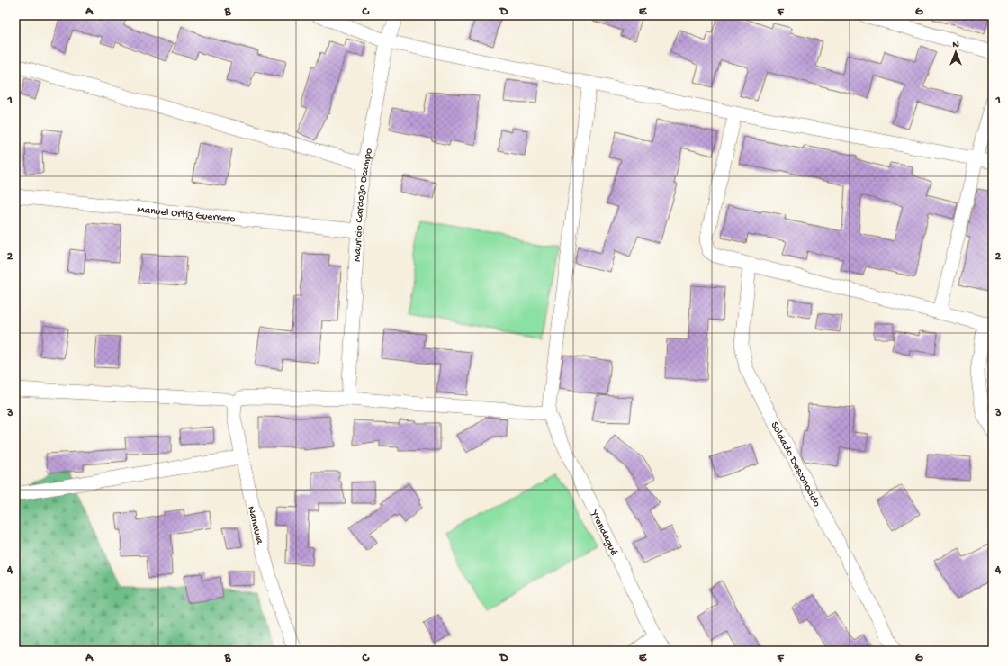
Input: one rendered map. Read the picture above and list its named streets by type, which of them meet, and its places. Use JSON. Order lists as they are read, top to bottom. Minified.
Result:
{"streets":{"street":["Mauricio Cardozo Ocampo","Manuel Ortíz Guerrero","Soldado Desconocido","Nanawa","Yrendagué"]},"crossings":[["Mauricio Cardozo Ocampo","Manuel Ortíz Guerrero"]],"north":"top","grid":{"columns":["A","B","C","D","E","F","G"],"rows":["1","2","3","4"]}}
